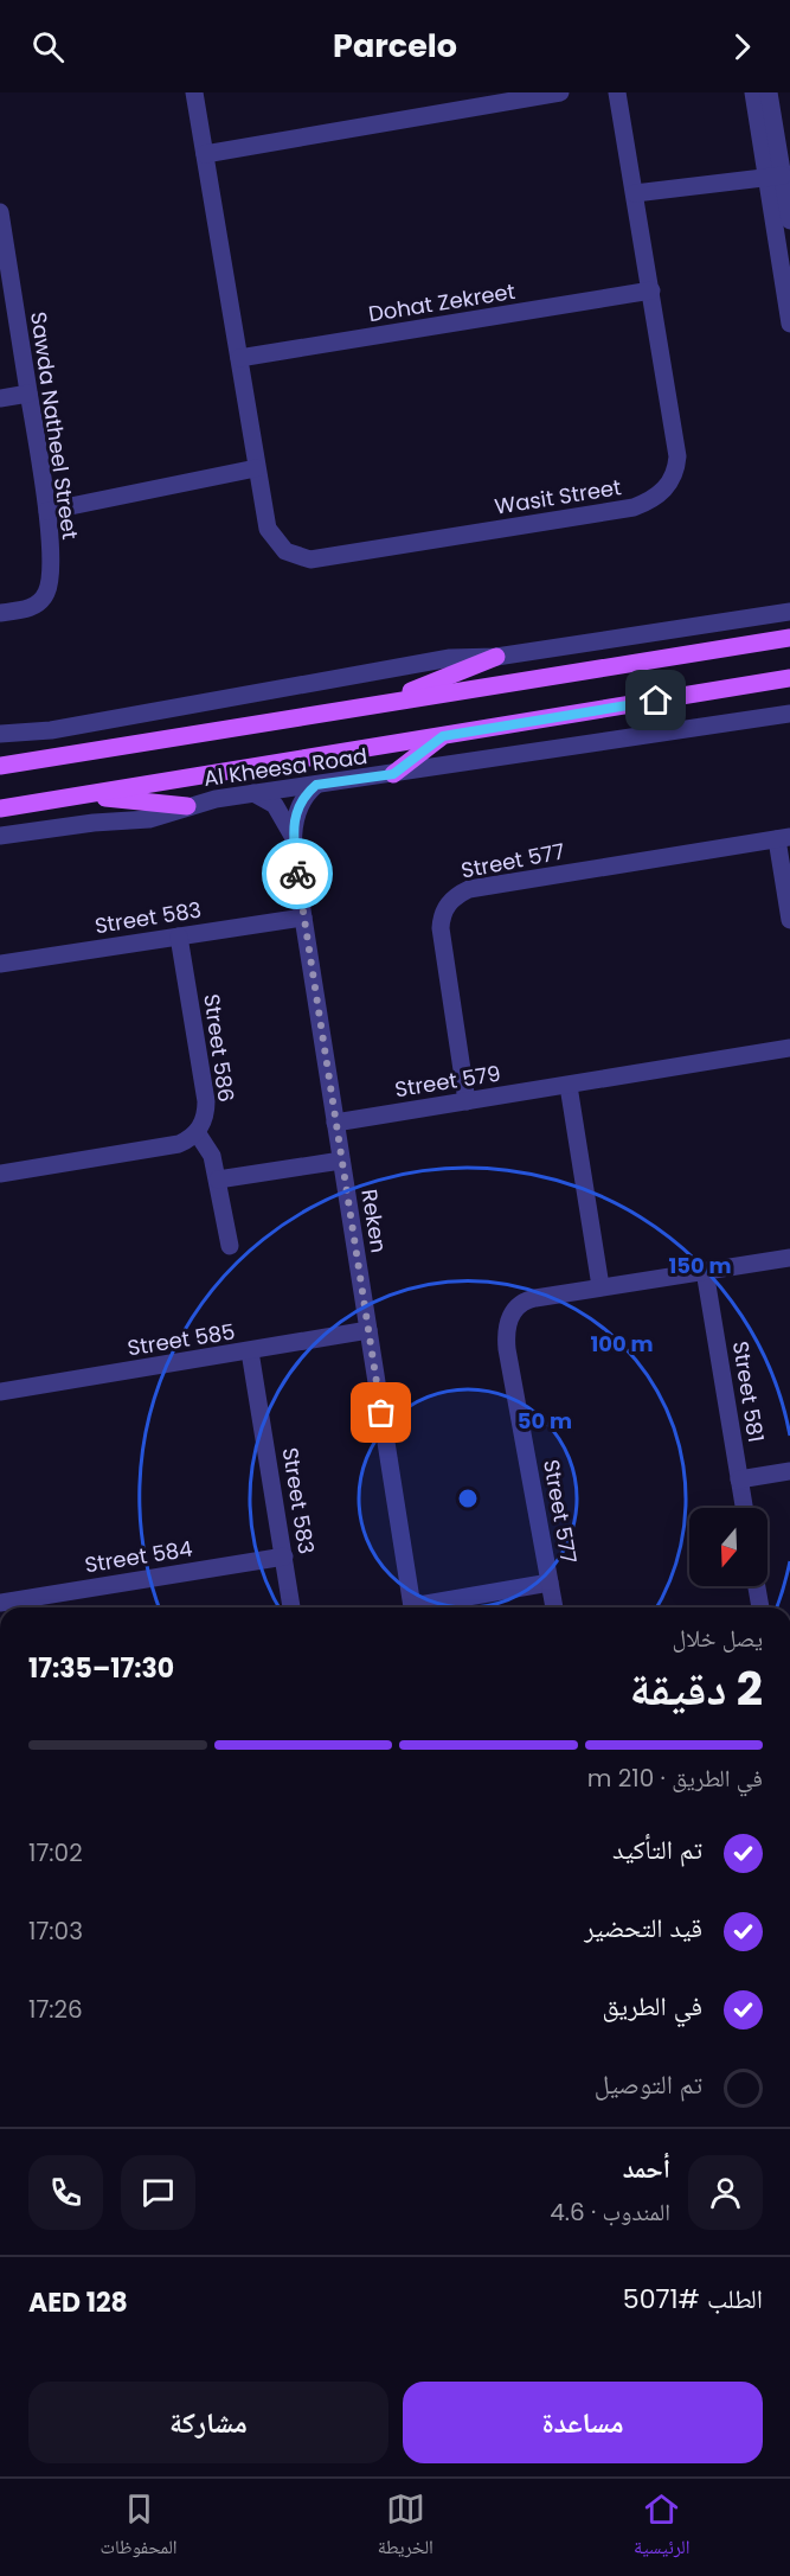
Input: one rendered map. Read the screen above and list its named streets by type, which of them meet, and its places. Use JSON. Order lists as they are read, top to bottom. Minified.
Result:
{"streets":{"main road":["Al Kheesa Road"],"street":["Dohat Zekreet","Sawda Natheel Street","Wasit Street","Street 577","Street 583","Street 586","Street 579","Reken","Street 585","Street 581","Street 584"]},"crossings":[["Dohat Zekreet","Wasit Street"],["Al Kheesa Road","Reken"],["Street 577","Street 579"],["Street 577","Street 581"],["Street 583","Street 586"],["Street 583","Reken"],["Street 583","Street 585"],["Street 583","Street 584"],["Street 579","Reken"],["Reken","Street 585"]],"north":"bottom","page":{"header":"Parcelo","heading":["2 دقيقة","يصل خلال","17:30–17:35"],"panel":["أحمد","المندوب · 4.6","الطلب #5071","AED 128"],"bar":"في الطريق · 210 m","list":[["تم التأكيد","17:02"],["قيد التحضير","17:03"],["في الطريق","17:26"],"تم التوصيل"],"buttons":["مساعدة","مشاركة"],"tabs":["الرئيسية","الخريطة","المحفوظات"]},"rings":["150 m","100 m","50 m"]}
